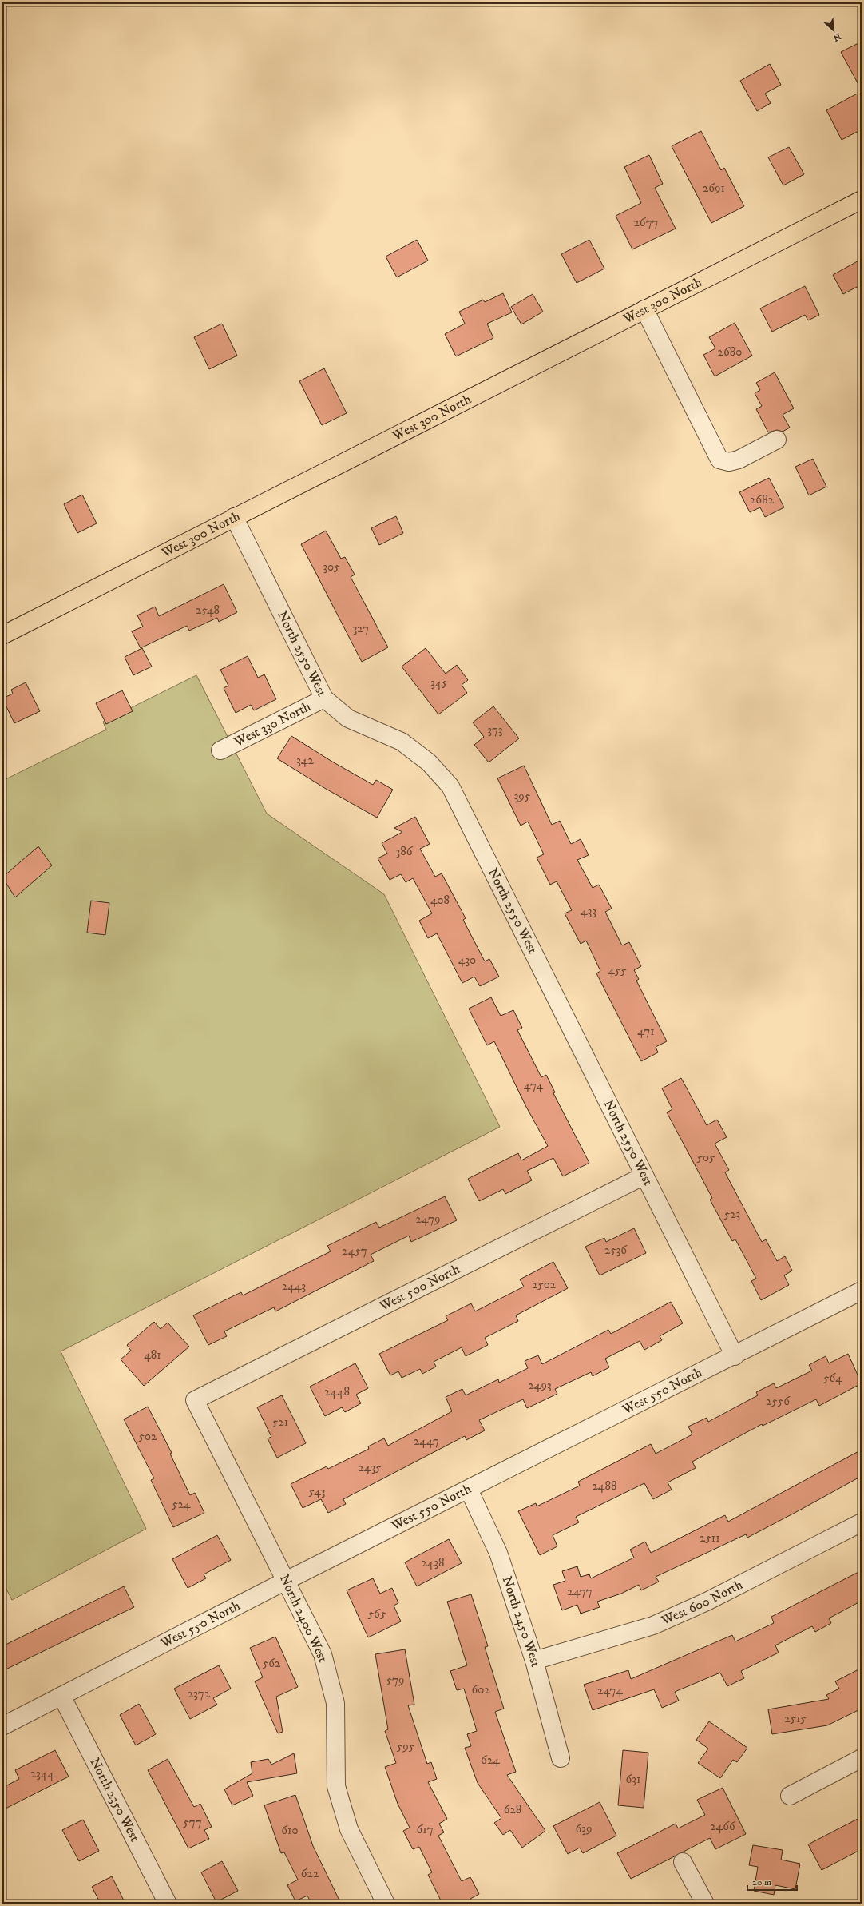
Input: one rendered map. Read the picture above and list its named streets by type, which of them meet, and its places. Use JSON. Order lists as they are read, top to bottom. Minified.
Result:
{"streets":{"main road":["West 300 North"],"street":["North 2550 West","West 330 North","West 500 North","West 550 North","West 600 North","North 2400 West","North 2450 West","North 2350 West"]},"crossings":[["West 300 North","North 2550 West"],["North 2550 West","West 330 North"],["North 2550 West","West 500 North"],["North 2550 West","West 550 North"],["West 500 North","North 2400 West"],["West 550 North","North 2400 West"],["West 550 North","North 2450 West"],["West 550 North","North 2350 West"],["West 600 North","North 2450 West"]],"house_numbers":["2691","2677","2680","2682","305","2548","327","345","373","342","395","386","408","433","430","455","471","474","505","523","2479","2536","2457","2502","2443","481","564","2493","2448","2556","521","502","2447","2435","2488","543","524","2511","2438","2477","565","562","579","602","2474","2372","2515","595","624","2344","631","628","577","2466","639","617","610","622"],"scale_bar":"20 m","north":"bottom right"}
